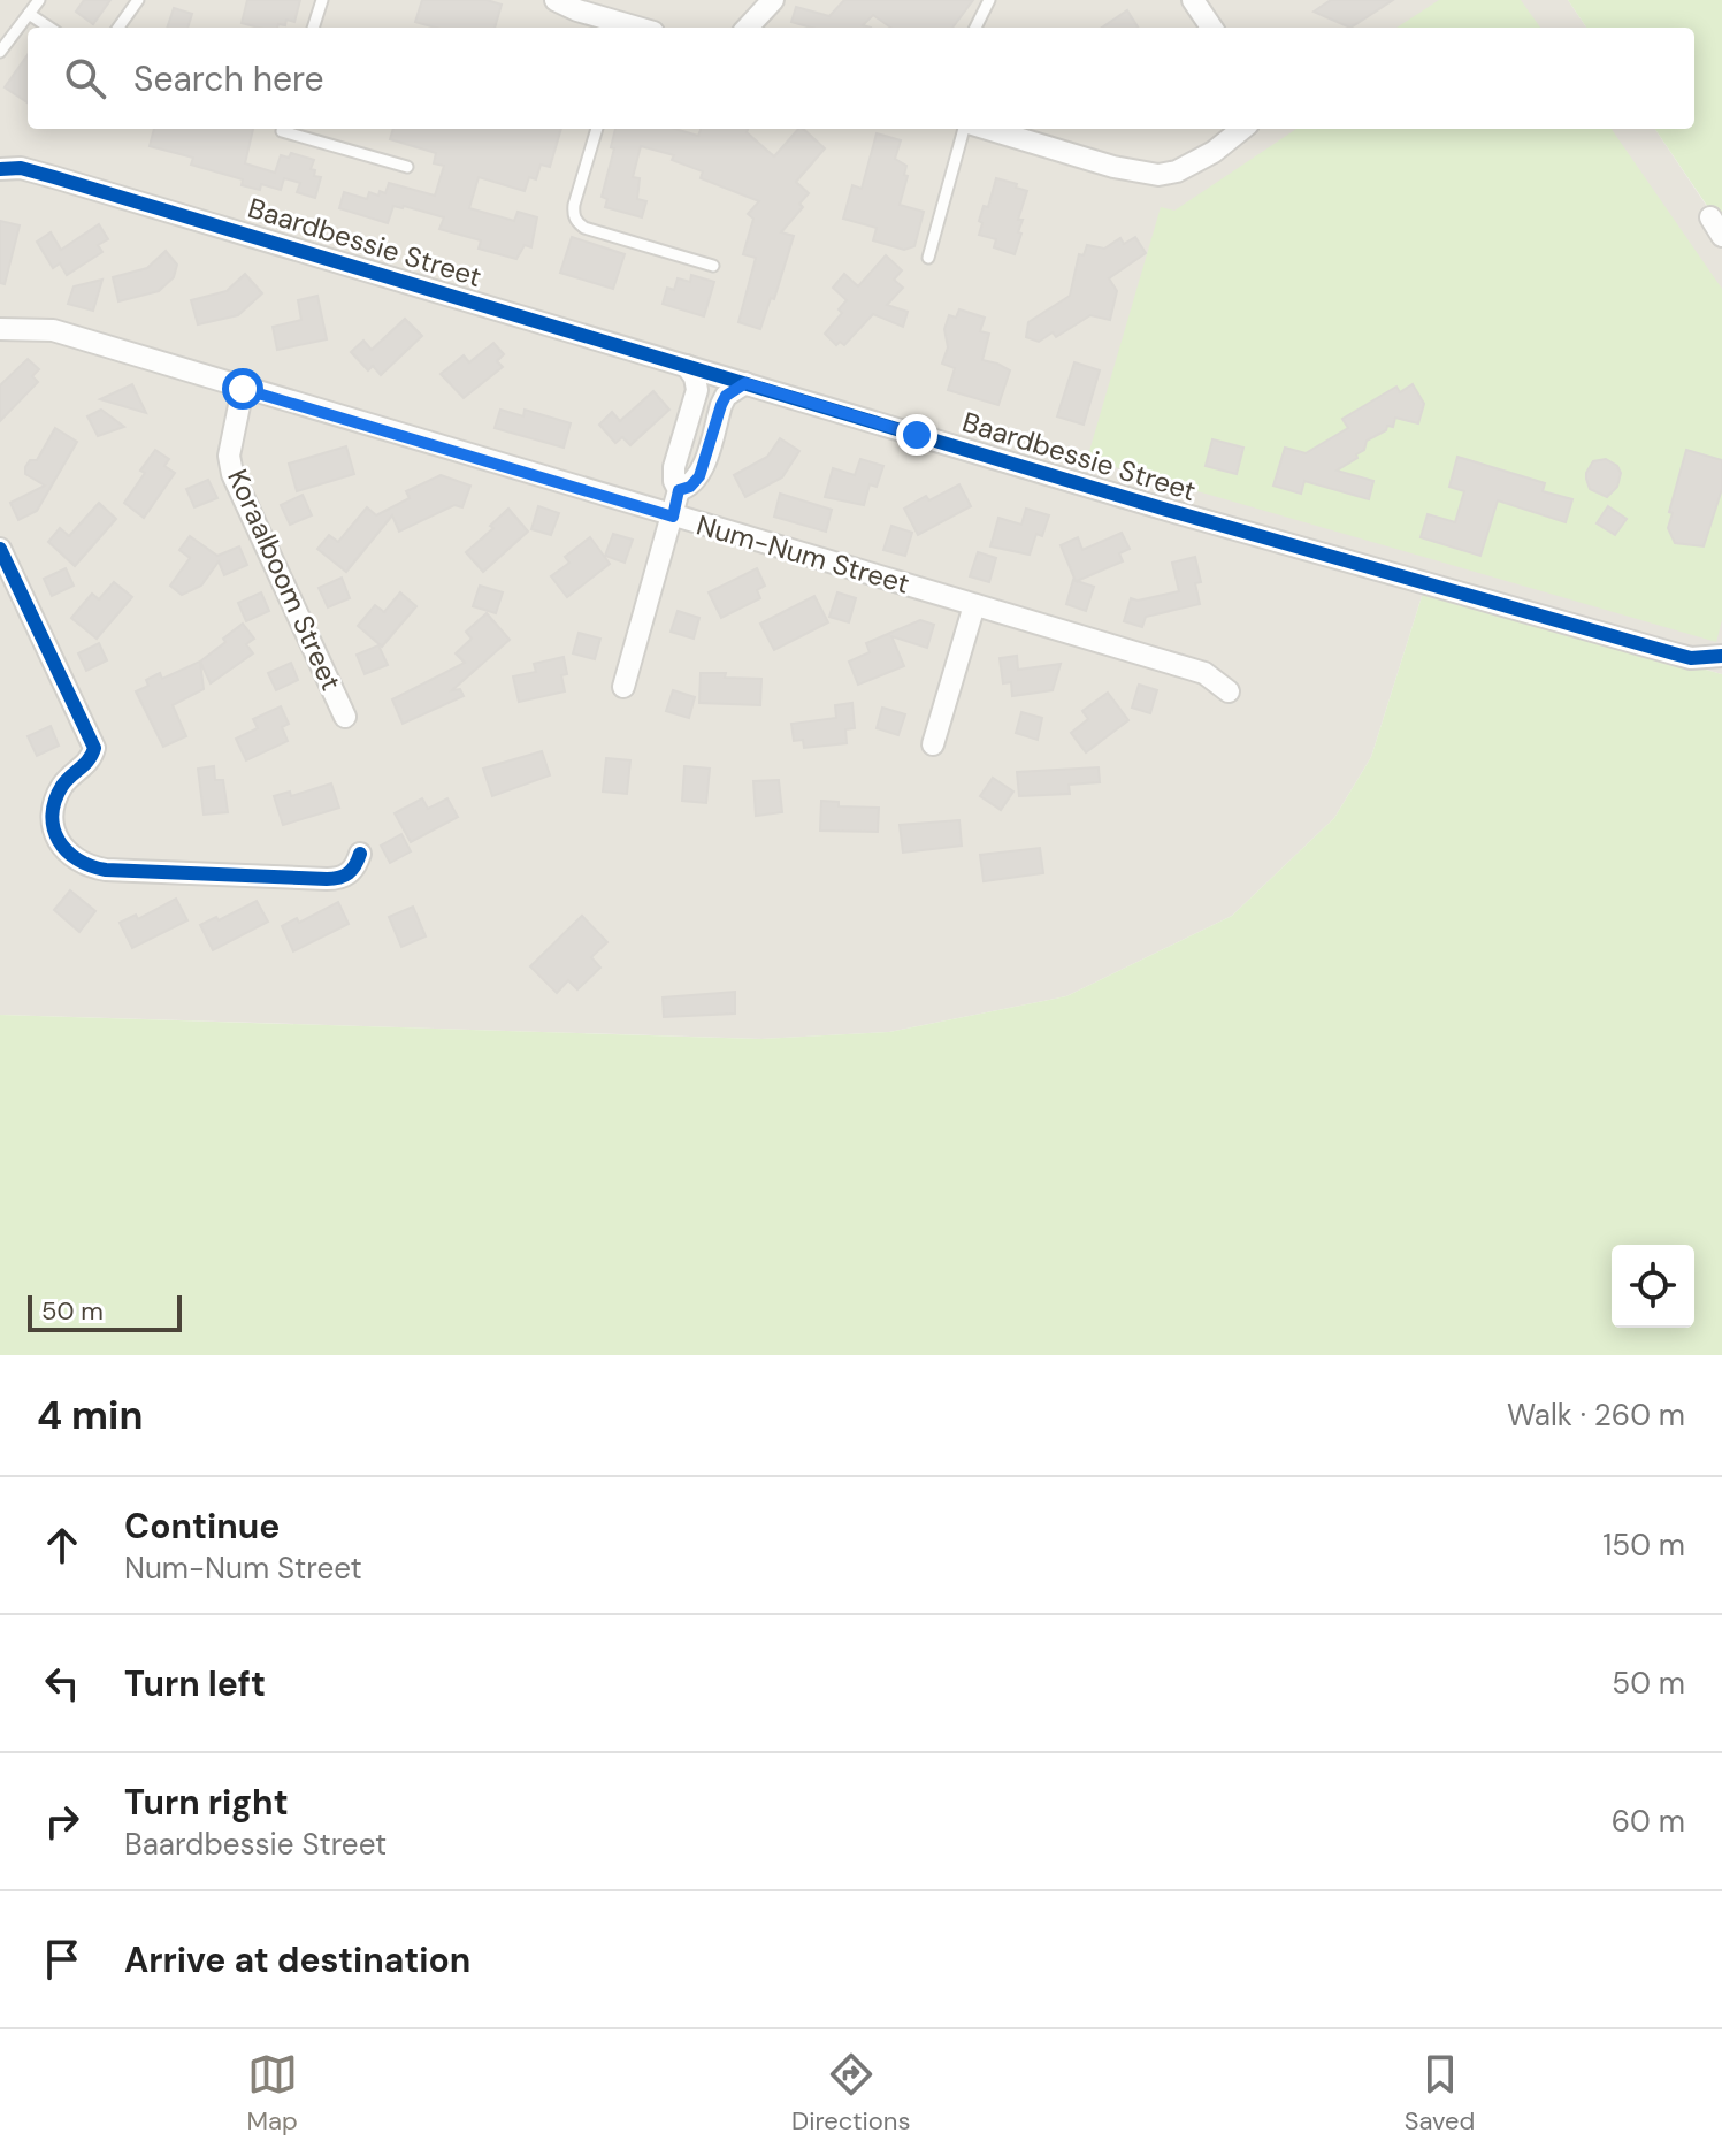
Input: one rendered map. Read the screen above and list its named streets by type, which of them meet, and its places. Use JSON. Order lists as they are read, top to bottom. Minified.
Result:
{"streets":{"street":["Baardbessie Street","Num-Num Street","Koraalboom Street"]},"crossings":[["Num-Num Street","Koraalboom Street"]],"scale_bar":"50 m","page":{"search":"Search here","scale":"50 m","heading":["4 min","Walk · 260 m"],"list":[["Continue","Num-Num Street","150 m"],["Turn left","50 m"],["Turn right","Baardbessie Street","60 m"],"Arrive at destination"],"nav":["Map","Directions","Saved"]}}
